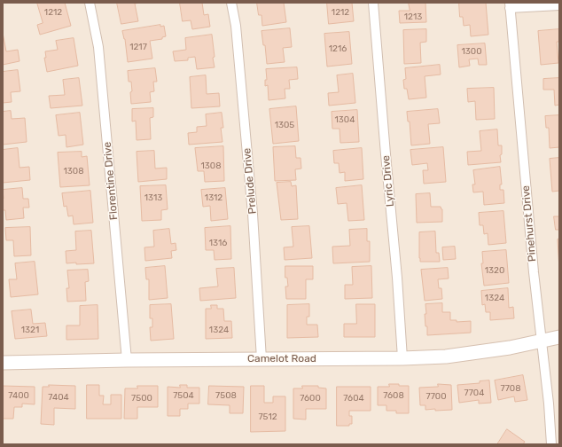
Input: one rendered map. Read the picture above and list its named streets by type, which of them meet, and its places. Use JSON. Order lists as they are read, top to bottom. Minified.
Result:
{"streets":{"street":["Florentine Drive","Prelude Drive","Lyric Drive","Pinehurst Drive","Camelot Road"]},"crossings":[["Florentine Drive","Camelot Road"],["Prelude Drive","Camelot Road"],["Lyric Drive","Camelot Road"],["Pinehurst Drive","Camelot Road"]],"house_numbers":["1212","1212","1213","1217","1216","1300","1304","1305","1308","1308","1313","1312","1316","1320","1324","1321","1324","7708","7704","7400","7504","7508","7608","7700","7404","7500","7600","7604","7512"]}
